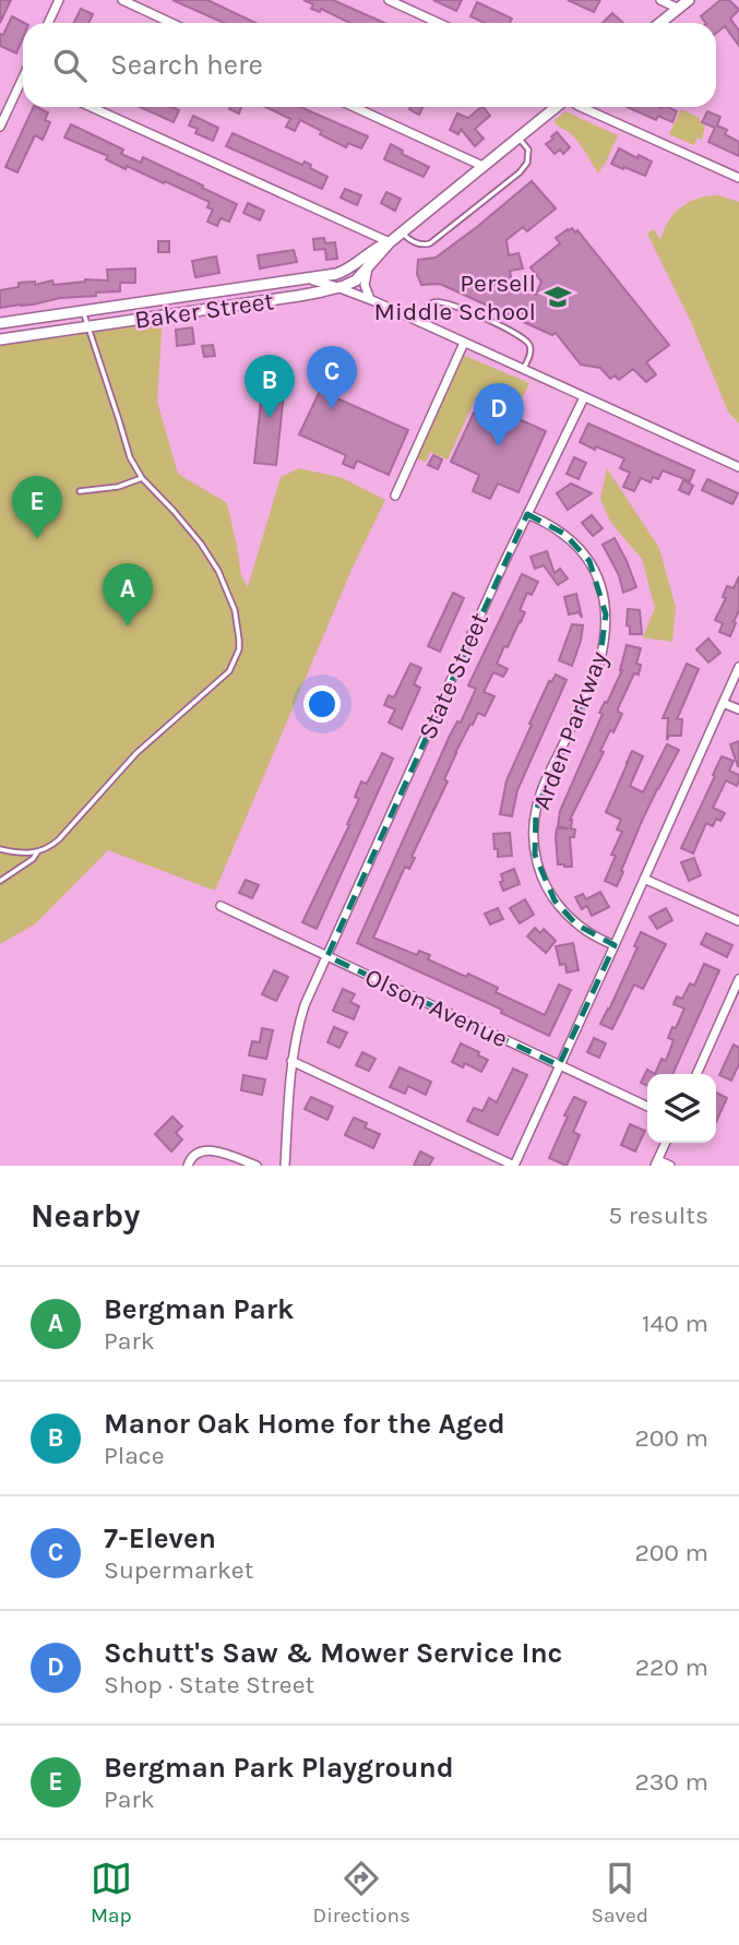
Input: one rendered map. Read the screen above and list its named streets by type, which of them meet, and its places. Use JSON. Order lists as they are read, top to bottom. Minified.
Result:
{"streets":{"street":["Baker Street","State Street","Arden Parkway","Olson Avenue"]},"crossings":[["State Street","Arden Parkway"],["State Street","Olson Avenue"]],"places":{"school or university":["Persell Middle School"]},"page":{"search":"Search here","pins":["C","B","D","E","A"],"heading":["Nearby","5 results"],"list":[{"mark":"A","name":"Bergman Park","note":"Park","value":"140 m"},{"mark":"B","name":"Manor Oak Home for the Aged","note":"Place","value":"200 m"},{"mark":"C","name":"7-Eleven","note":"Supermarket","value":"200 m"},{"mark":"D","name":"Schutt's Saw & Mower Service Inc","note":"Shop · State Street","value":"220 m"},{"mark":"E","name":"Bergman Park Playground","note":"Park","value":"230 m"}],"nav":["Map","Directions","Saved"]}}
